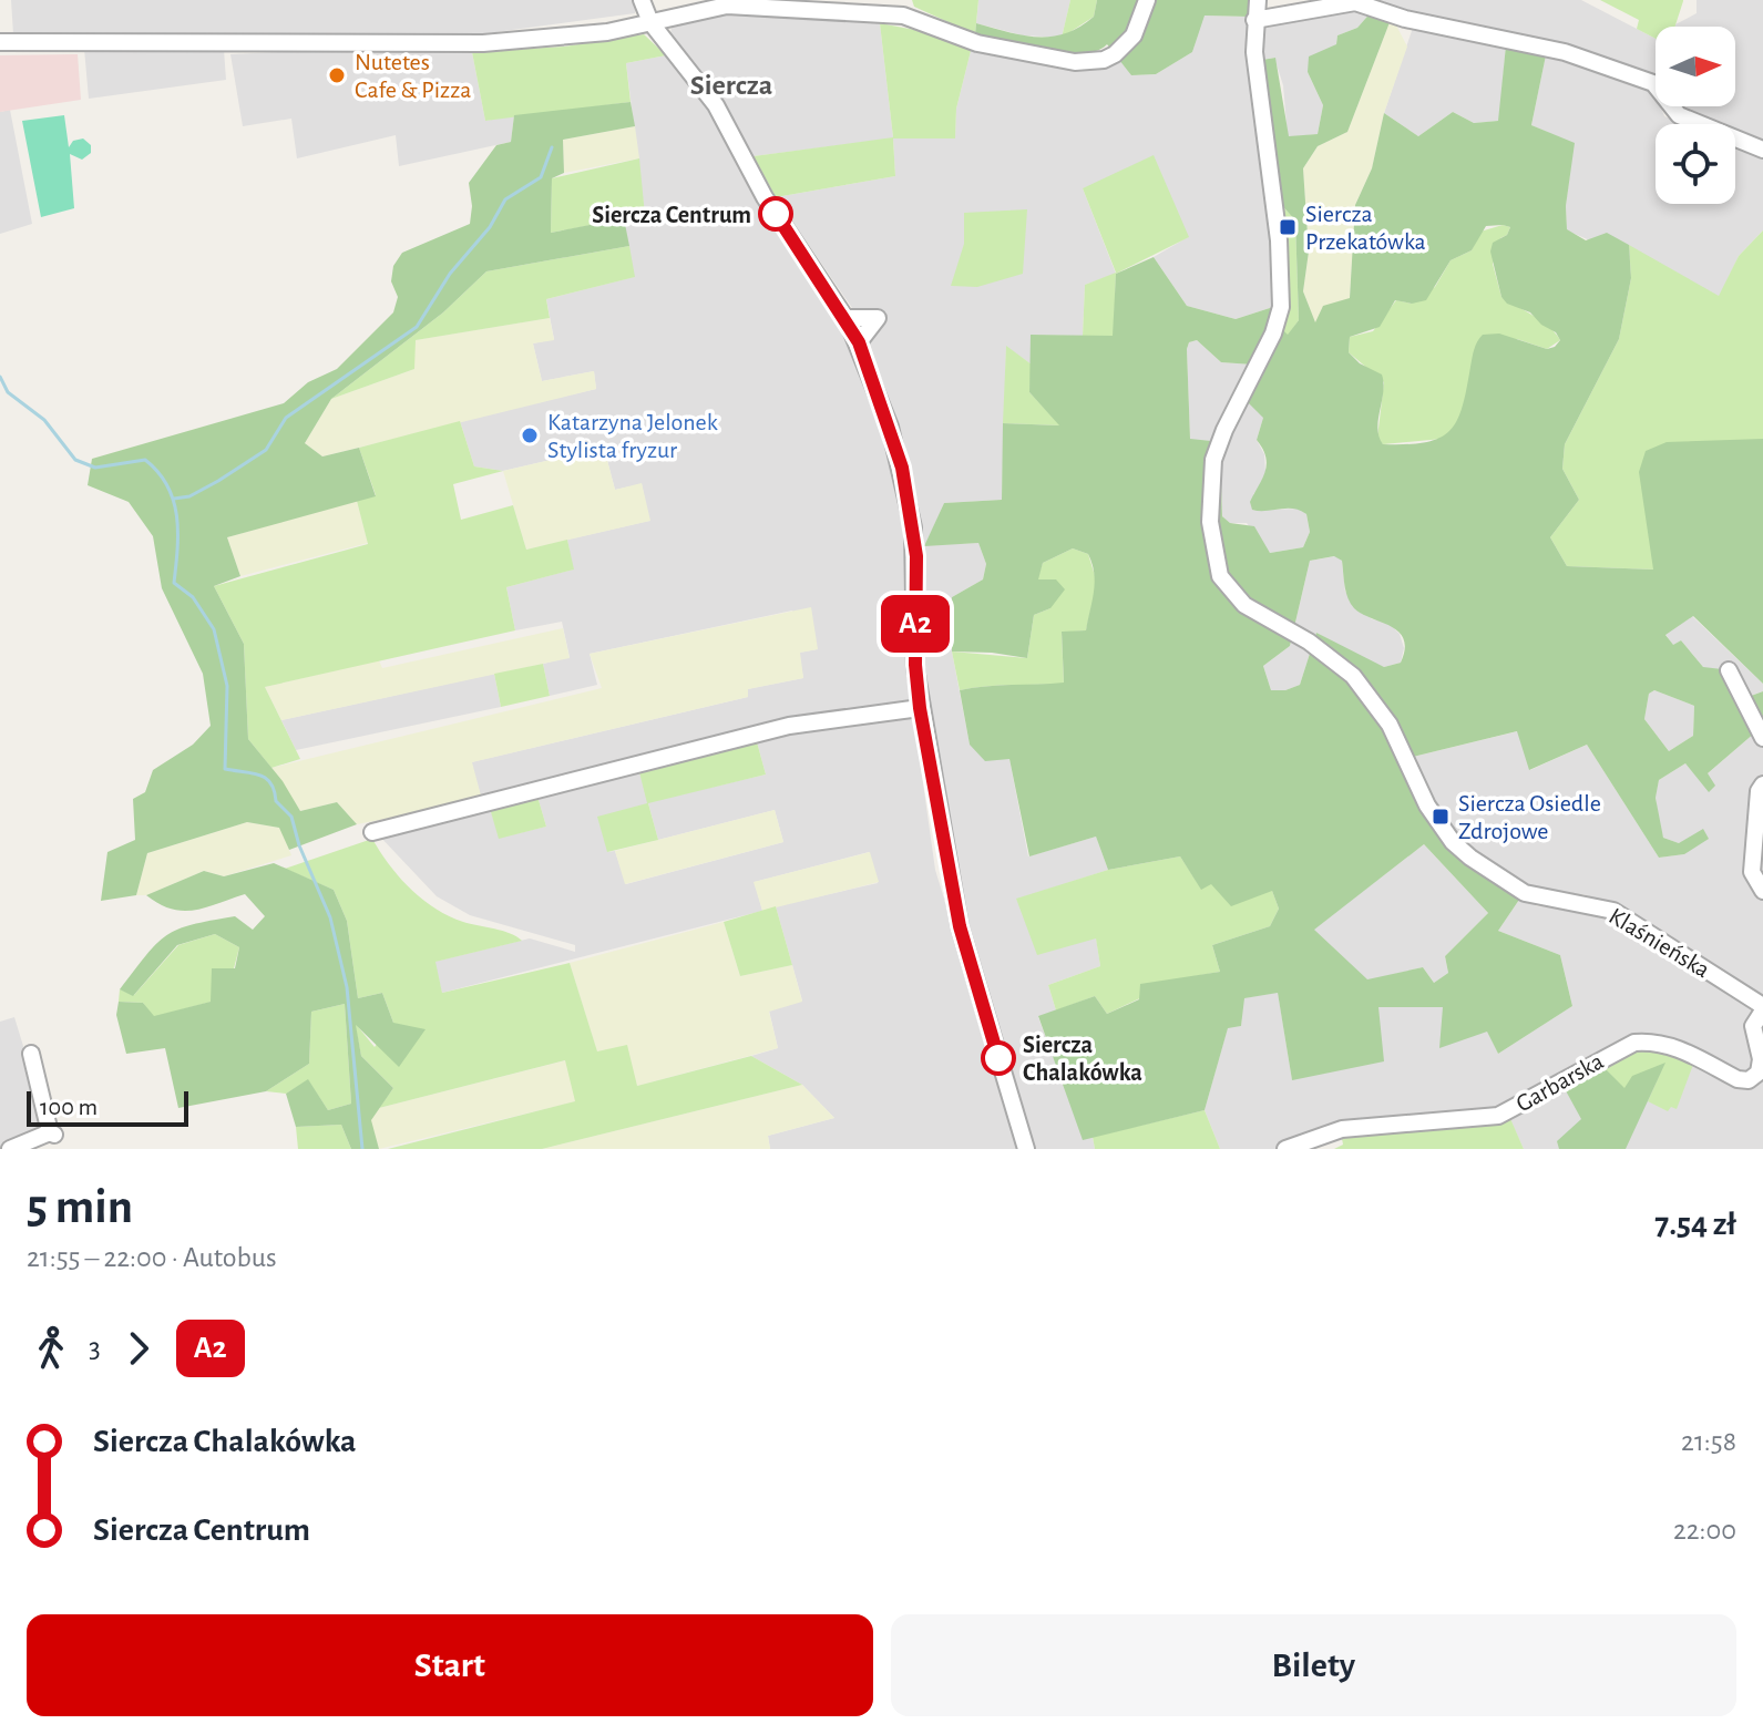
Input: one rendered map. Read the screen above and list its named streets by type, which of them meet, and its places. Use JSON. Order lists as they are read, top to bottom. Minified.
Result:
{"streets":{"street":["Klaśnieńska","Garbarska"]},"crossings":[["Klaśnieńska","Garbarska"]],"districts":["Siercza"],"places":{"other":["Nutetes Cafe & Pizza","Siercza Centrum","Katarzyna Jelonek Stylista fryzur","Siercza Chalakówka"],"transit":["Siercza Przekatówka","Siercza Osiedle Zdrojowe"]},"lines":["bus line A2"],"scale_bar":"100 m","north":"right","page":{"on_map":"A2","scale":"100 m","heading":["5 min","21:55 – 22:00 · Autobus","7.54 zł"],"legs":["3","A2"],"list":[{"name":"Siercza Chalakówka","value":"21:58"},{"name":"Siercza Centrum","value":"22:00"}],"buttons":["Start","Bilety"]}}
